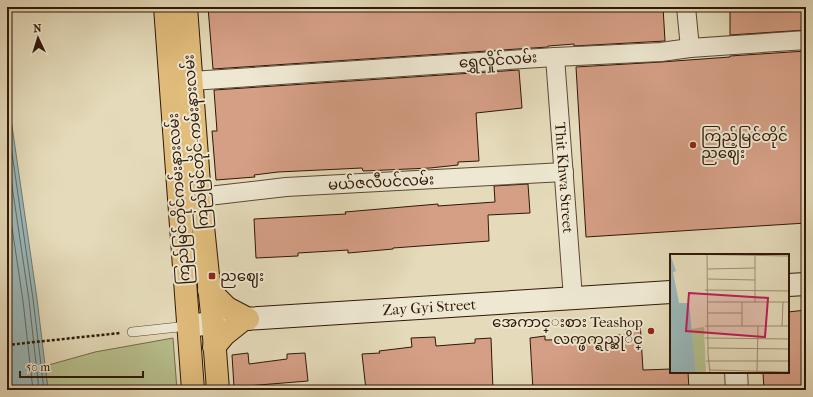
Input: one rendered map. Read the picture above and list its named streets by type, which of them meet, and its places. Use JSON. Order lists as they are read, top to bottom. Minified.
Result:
{"streets":{"main road":["ကြည်မြင်တိုင်-ကမ်းနားလမ်း","ကြည်မြင်တိုင်ကမ်းနားလမ်း","Zay Gyi Street"],"street":["ရွှေလှိုင်လမ်း","Thit Khwa Street","မယ်ဇလီပင်လမ်း"]},"crossings":[["ရွှေလှိုင်လမ်း","ကြည်မြင်တိုင်-ကမ်းနားလမ်း"],["ရွှေလှိုင်လမ်း","Thit Khwa Street"],["ကြည်မြင်တိုင်-ကမ်းနားလမ်း","မယ်ဇလီပင်လမ်း"],["ကြည်မြင်တိုင်-ကမ်းနားလမ်း","ကြည်မြင်တိုင်ကမ်းနားလမ်း"],["Thit Khwa Street","မယ်ဇလီပင်လမ်း"],["Thit Khwa Street","Zay Gyi Street"],["ကြည်မြင်တိုင်ကမ်းနားလမ်း","Zay Gyi Street"]],"places":{"other":["ကြည့်မြင်တိုင် ညဈေး","အေကာင္းစား Teashop လက္ဖက္ရည္ဆုိင္"],"transit":["ညဈေး"]},"scale_bar":"50 m","north":"top"}
